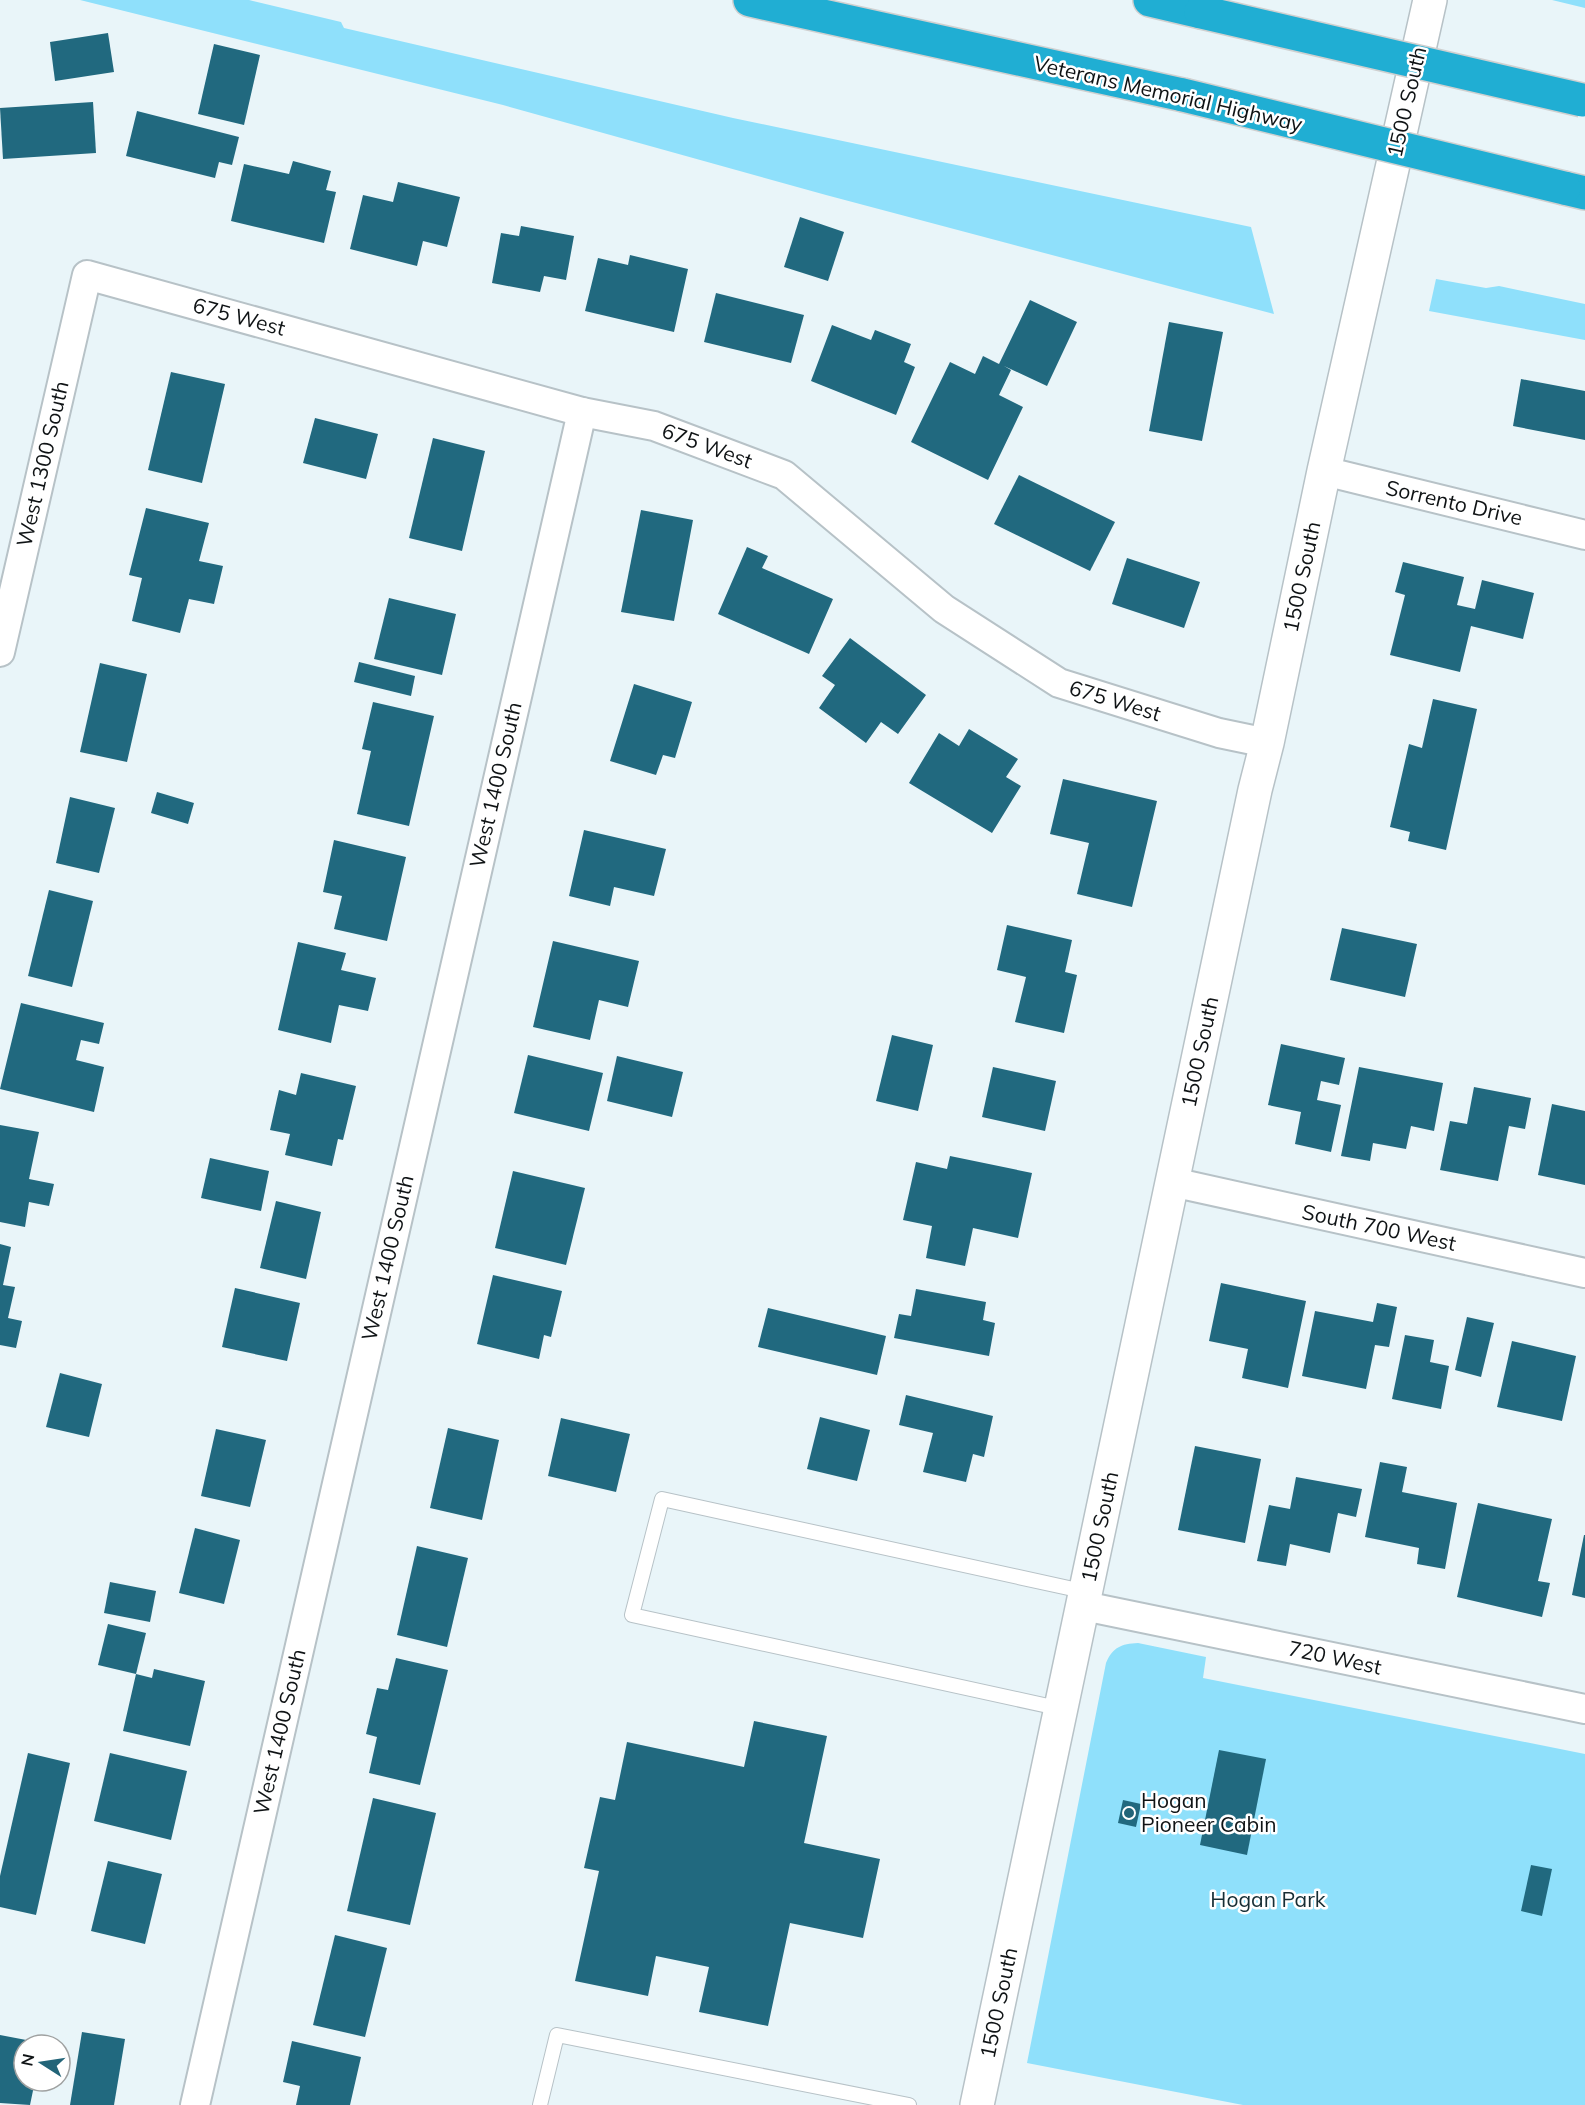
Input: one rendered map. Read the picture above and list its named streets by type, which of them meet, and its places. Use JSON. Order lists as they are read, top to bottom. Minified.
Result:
{"streets":{"highway":["Veterans Memorial Highway"],"street":["1500 South","675 West","West 1300 South","Sorrento Drive","West 1400 South","South 700 West","720 West"]},"crossings":[["1500 South","675 West"],["1500 South","Sorrento Drive"],["1500 South","South 700 West"],["1500 South","720 West"],["675 West","West 1300 South"],["675 West","West 1400 South"]],"parks":["Hogan Park"],"places":["Hogan Pioneer Cabin"],"north":"left"}
